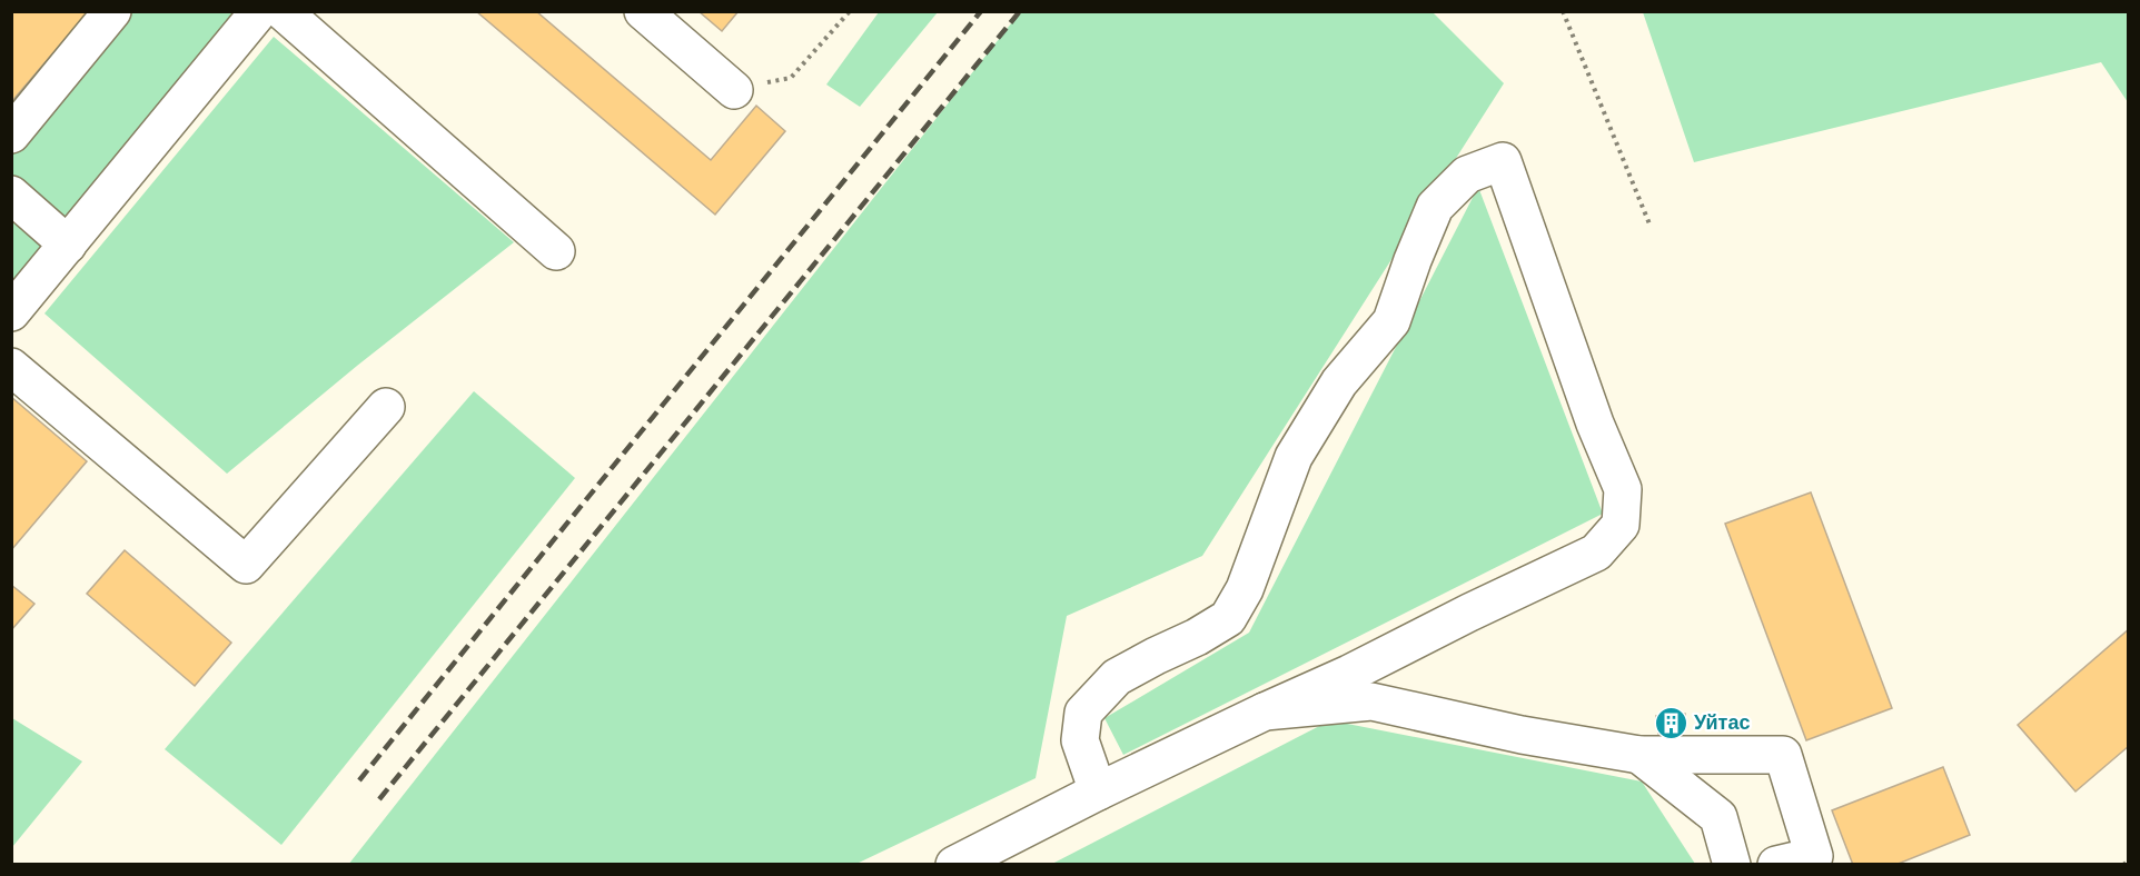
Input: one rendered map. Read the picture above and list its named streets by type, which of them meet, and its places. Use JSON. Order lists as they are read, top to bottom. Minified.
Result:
{"places":{"building":["Уйтас"]}}
